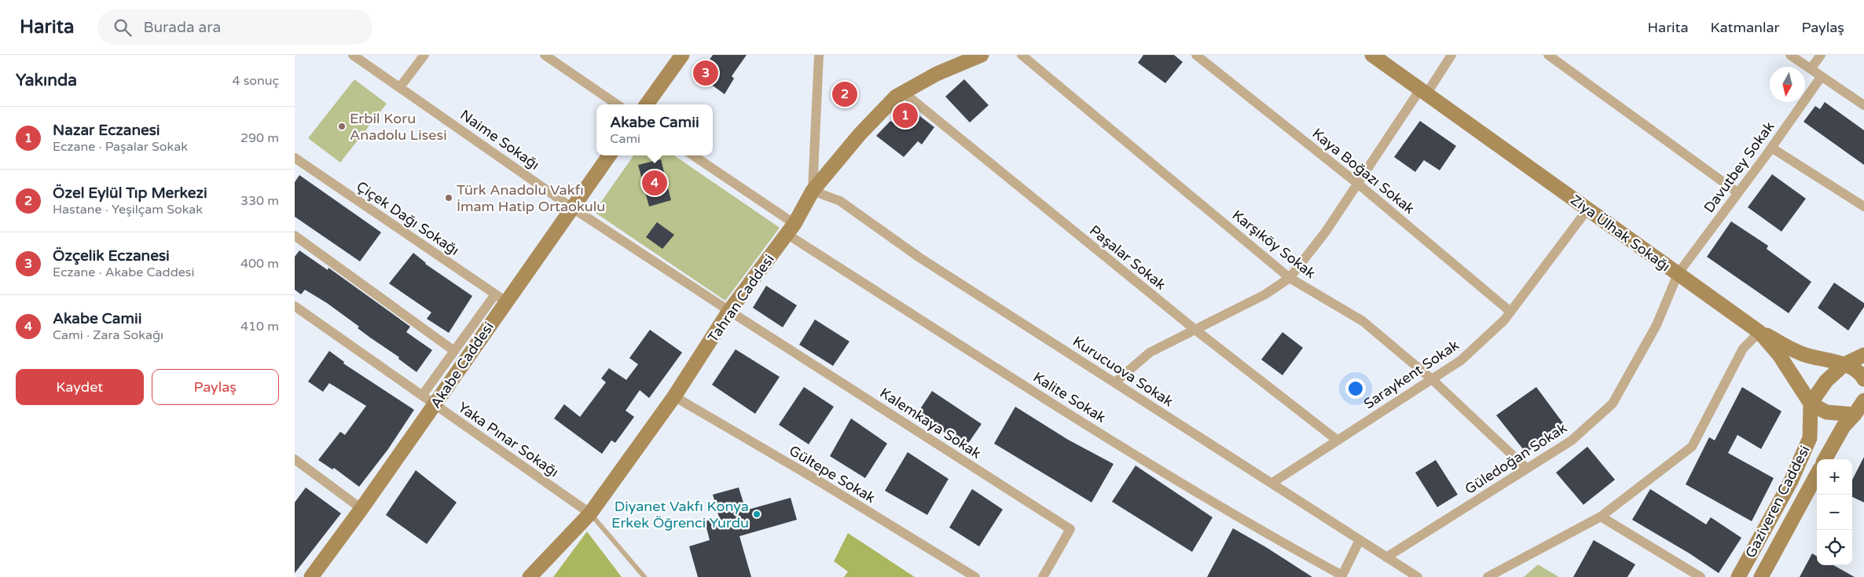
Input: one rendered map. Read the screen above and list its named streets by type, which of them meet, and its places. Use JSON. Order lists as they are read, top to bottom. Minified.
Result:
{"streets":{"street":["Naime Sokağı","Davutbey Sokak","Kaya Boğazı Sokak","Çiçek Dağı Sokağı","Ziya Ülhak Sokağı","Karşıköy Sokak","Paşalar Sokak","Tahran Caddesi","Akabe Caddesi","Kurucuova Sokak","Saraykent Sokak","Kalite Sokak","Kalemkaya Sokak","Yaka Pınar Sokağı","Güledoğan Sokak","Gültepe Sokak","Gaziveren Caddesi"]},"crossings":[["Naime Sokağı","Tahran Caddesi"],["Naime Sokağı","Akabe Caddesi"],["Naime Sokağı","Kalemkaya Sokak"],["Davutbey Sokak","Ziya Ülhak Sokağı"],["Davutbey Sokak","Güledoğan Sokak"],["Kaya Boğazı Sokak","Saraykent Sokak"],["Çiçek Dağı Sokağı","Akabe Caddesi"],["Ziya Ülhak Sokağı","Saraykent Sokak"],["Ziya Ülhak Sokağı","Güledoğan Sokak"],["Ziya Ülhak Sokağı","Gaziveren Caddesi"],["Karşıköy Sokak","Saraykent Sokak"],["Karşıköy Sokak","Güledoğan Sokak"],["Paşalar Sokak","Tahran Caddesi"],["Paşalar Sokak","Saraykent Sokak"],["Tahran Caddesi","Kurucuova Sokak"],["Tahran Caddesi","Kalite Sokak"],["Tahran Caddesi","Kalemkaya Sokak"],["Tahran Caddesi","Yaka Pınar Sokağı"],["Tahran Caddesi","Gültepe Sokak"],["Akabe Caddesi","Yaka Pınar Sokağı"],["Kurucuova Sokak","Saraykent Sokak"],["Kurucuova Sokak","Güledoğan Sokak"]],"places":["Erbil Koru Anadolu Lisesi","Türk Anadolu Vakfı İmam Hatip Ortaokulu","Diyanet Vakfı Konya Erkek Öğrenci Yurdu"],"north":"bottom","page":{"header":"Harita","search":"Burada ara","nav":["Harita","Katmanlar","Paylaş"],"heading":["Yakında","4 sonuç"],"pins":["3","2","1","4"],"popup":["Akabe Camii","Cami"],"list":[{"mark":"1","name":"Nazar Eczanesi","note":"Eczane · Paşalar Sokak","value":"290 m"},{"mark":"2","name":"Özel Eylül Tıp Merkezi","note":"Hastane · Yeşilçam Sokak","value":"330 m"},{"mark":"3","name":"Özçelik Eczanesi","note":"Eczane · Akabe Caddesi","value":"400 m"},{"mark":"4","name":"Akabe Camii","note":"Cami · Zara Sokağı","value":"410 m"}],"buttons":["Kaydet","Paylaş"],"map_buttons":["+","−"]}}
